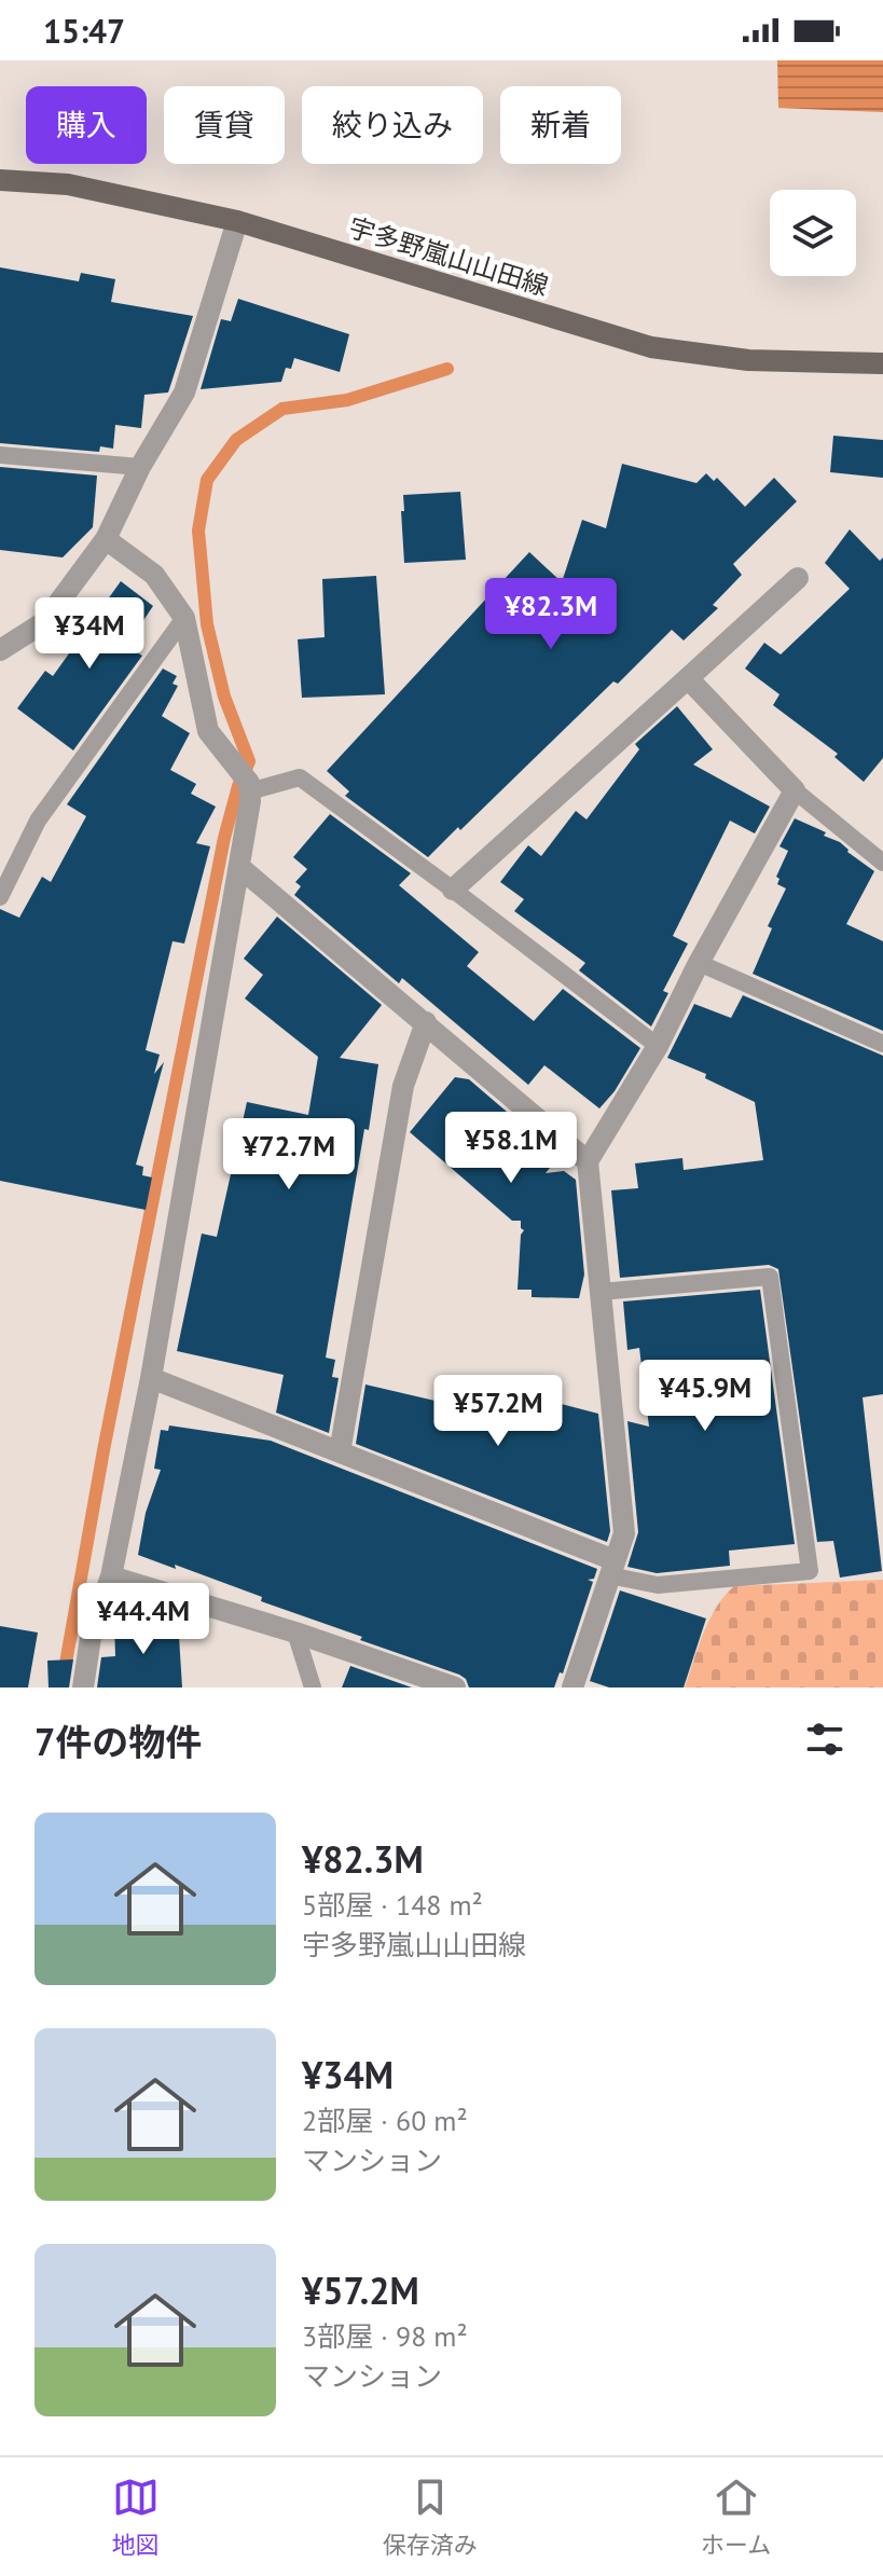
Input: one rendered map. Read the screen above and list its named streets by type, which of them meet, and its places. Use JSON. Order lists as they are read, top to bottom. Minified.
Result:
{"streets":{"main road":["宇多野嵐山山田線"]},"page":{"status":"15:47","chip":["購入","賃貸","絞り込み","新着"],"price":["¥82.3M","¥34M","¥58.1M","¥72.7M","¥45.9M","¥57.2M","¥44.4M"],"heading":"7件の物件","list":[{"name":"¥82.3M","note":"5部屋 · 148 m² · 宇多野嵐山山田線"},{"name":"¥34M","note":"2部屋 · 60 m² · マンション"},{"name":"¥57.2M","note":"3部屋 · 98 m² · マンション"}],"tabs":["地図","保存済み","ホーム"]}}
